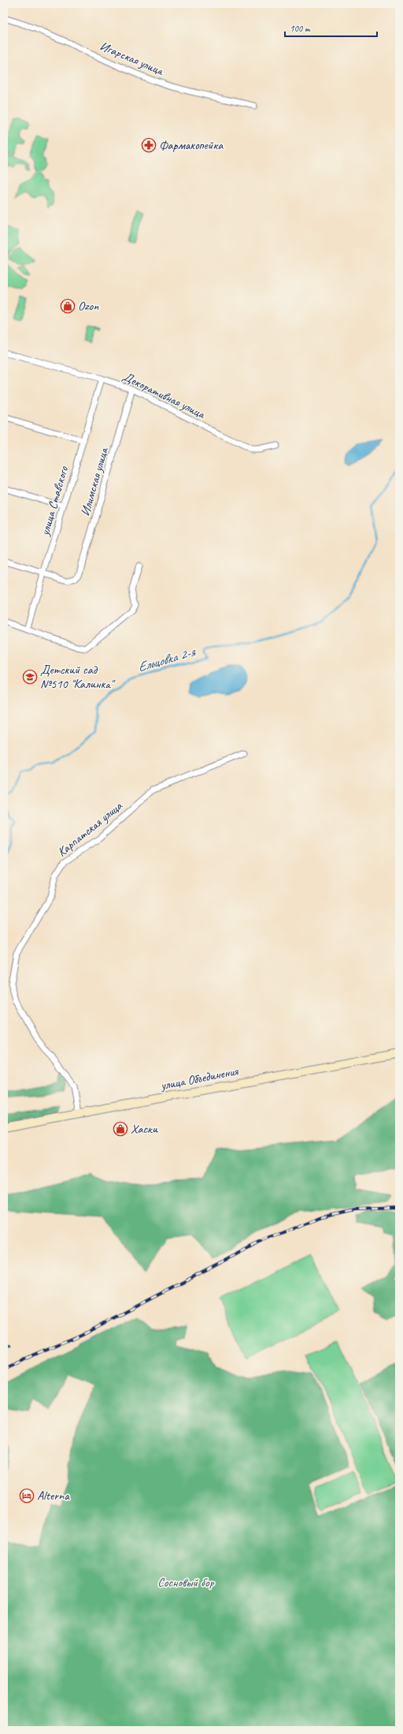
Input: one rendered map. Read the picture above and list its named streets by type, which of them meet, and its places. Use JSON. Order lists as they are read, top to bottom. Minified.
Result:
{"streets":{"main road":["улица Объединения"],"street":["Игарская улица","Декоративная улица","Илимская улица","улица Ставского","Карпатская улица"]},"crossings":[["Декоративная улица","Илимская улица"],["Декоративная улица","улица Ставского"],["Илимская улица","улица Ставского"],["Карпатская улица","улица Объединения"]],"water":["Ельцовка 2-я"],"parks":["Сосновый бор"],"places":{"pharmacy":["Фармакопейка"],"shop":["Ozon","Хаски"],"school or university":["Детский сад №510 \"Калинка\""],"hotel":["Alterna"]},"scale_bar":"100 m"}
